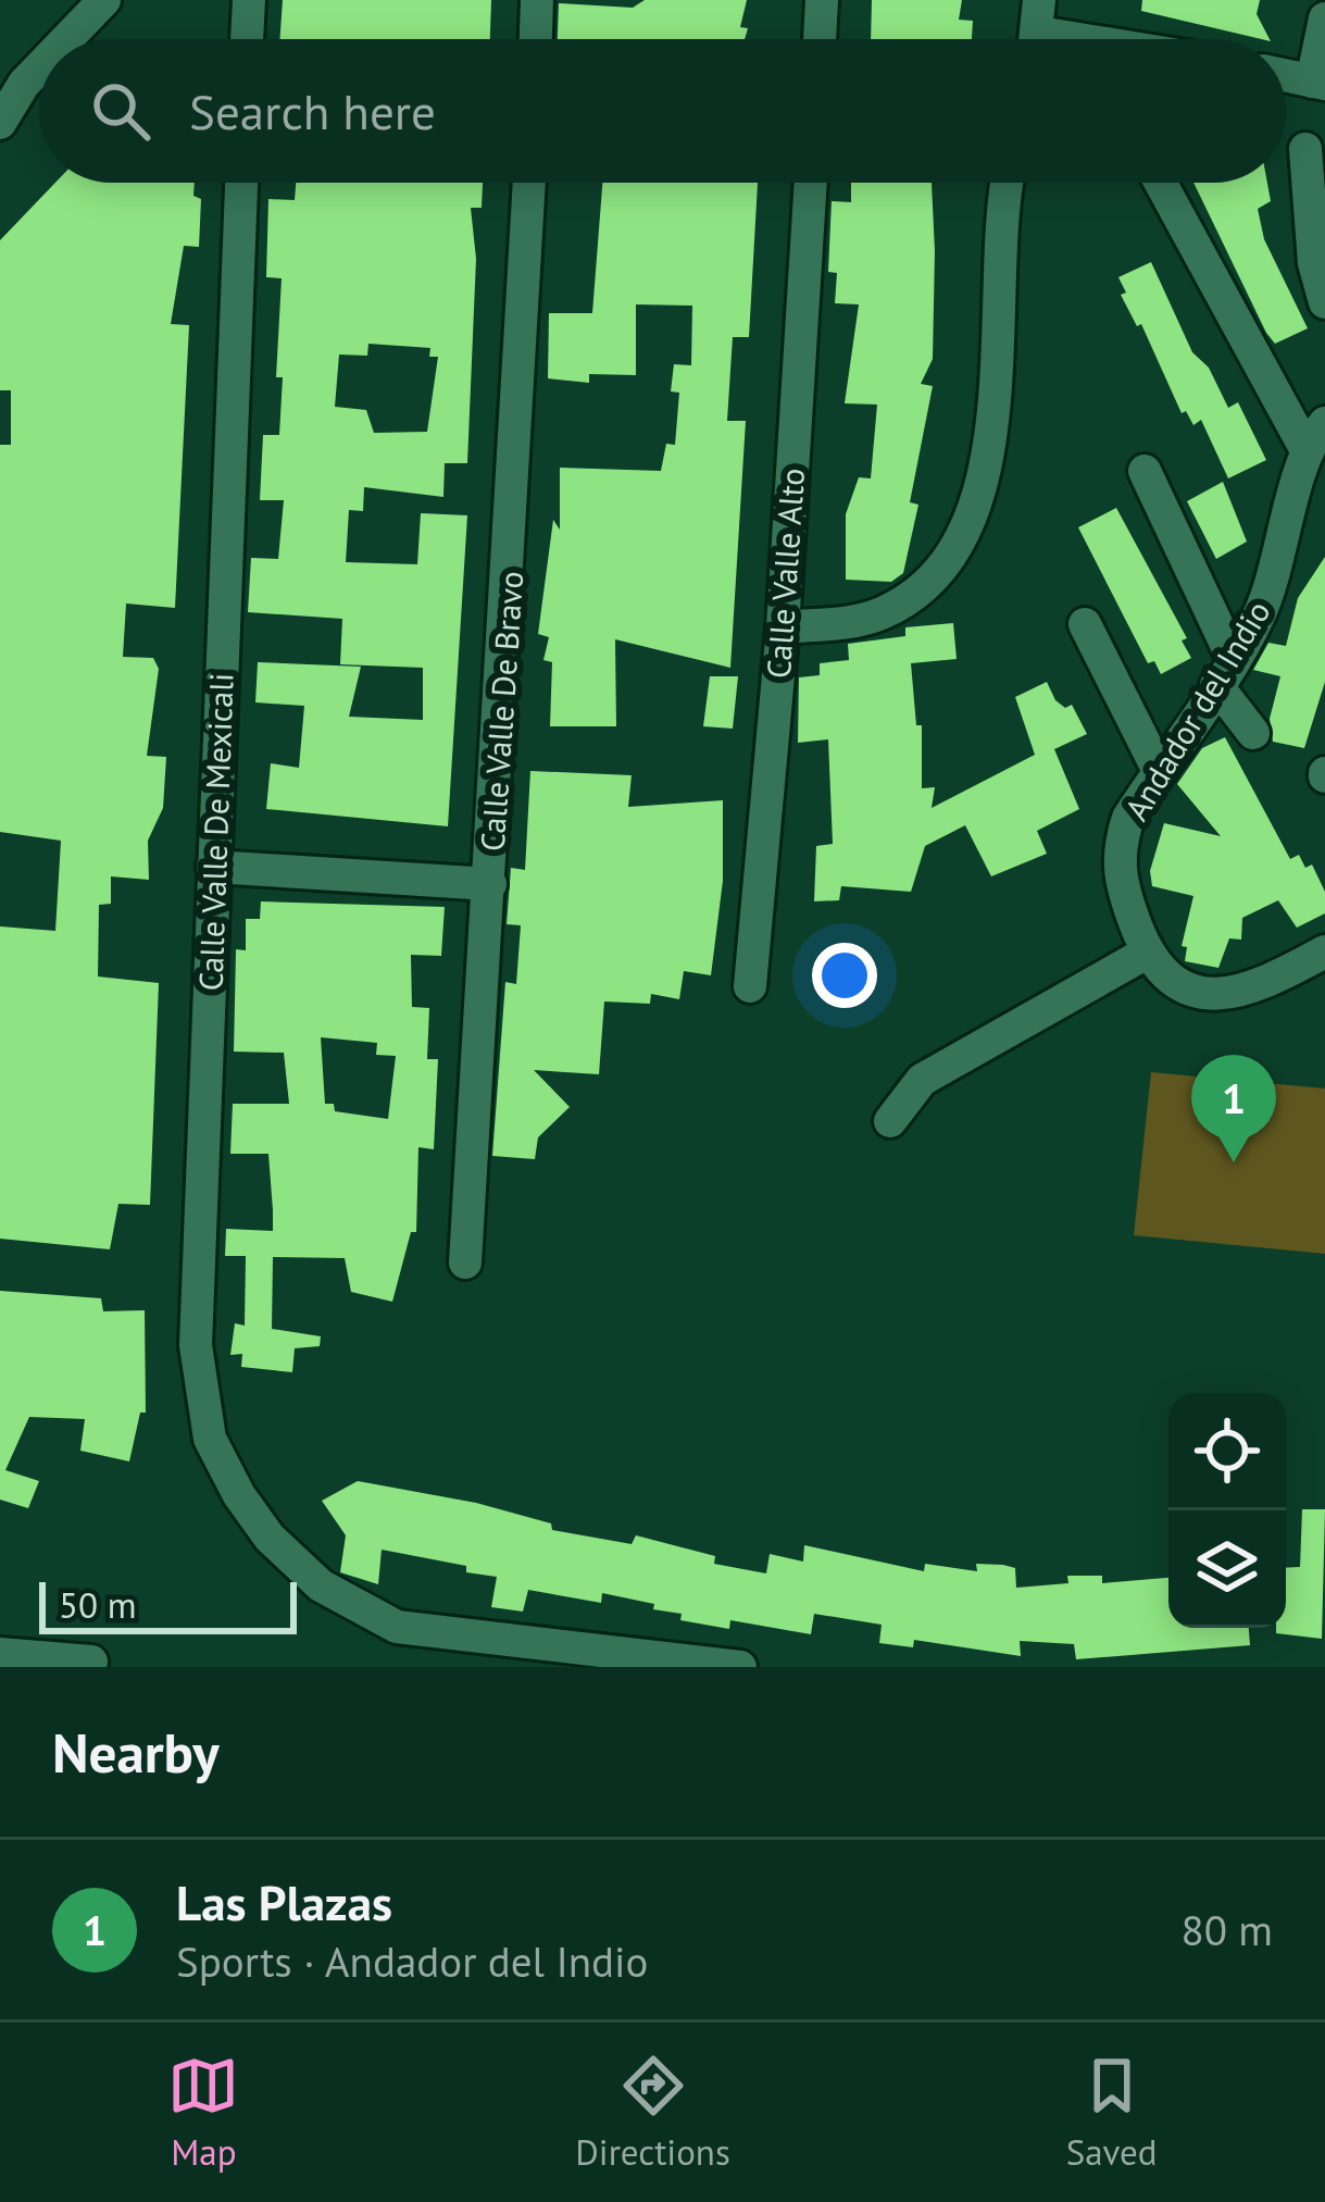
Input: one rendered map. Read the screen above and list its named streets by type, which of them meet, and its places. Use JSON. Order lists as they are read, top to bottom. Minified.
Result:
{"streets":{"street":["Calle Valle Alto","Andador del Indio","Calle Valle De Bravo","Calle Valle De Mexicali"]},"scale_bar":"50 m","page":{"search":"Search here","pins":"1","scale":"50 m","heading":"Nearby","list":[{"mark":"1","name":"Las Plazas","note":"Sports · Andador del Indio","value":"80 m"}],"nav":["Map","Directions","Saved"]}}
